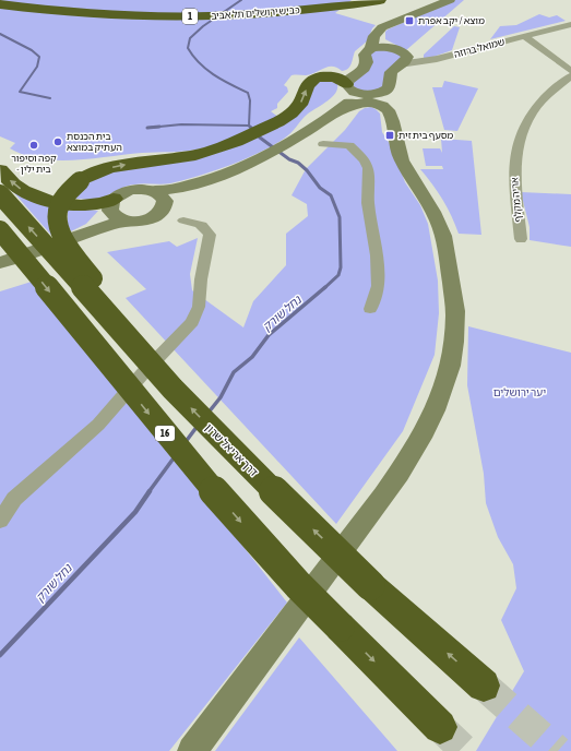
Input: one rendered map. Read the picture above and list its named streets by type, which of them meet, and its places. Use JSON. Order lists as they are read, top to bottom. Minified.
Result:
{"streets":{"highway":["כביש ירושלים תל אביב","1","16","דרך אריאל שרון"],"street":["שמואל ברוזה","אריה מקלף"]},"water":["נחל שורק"],"parks":["יער ירושלים"],"places":{"transit":["מוצא / יקב אפרת","מסעף בית זית"],"other":["בית הכנסת העתיק במוצא","קפה וסיפור - בית ילין"]}}
